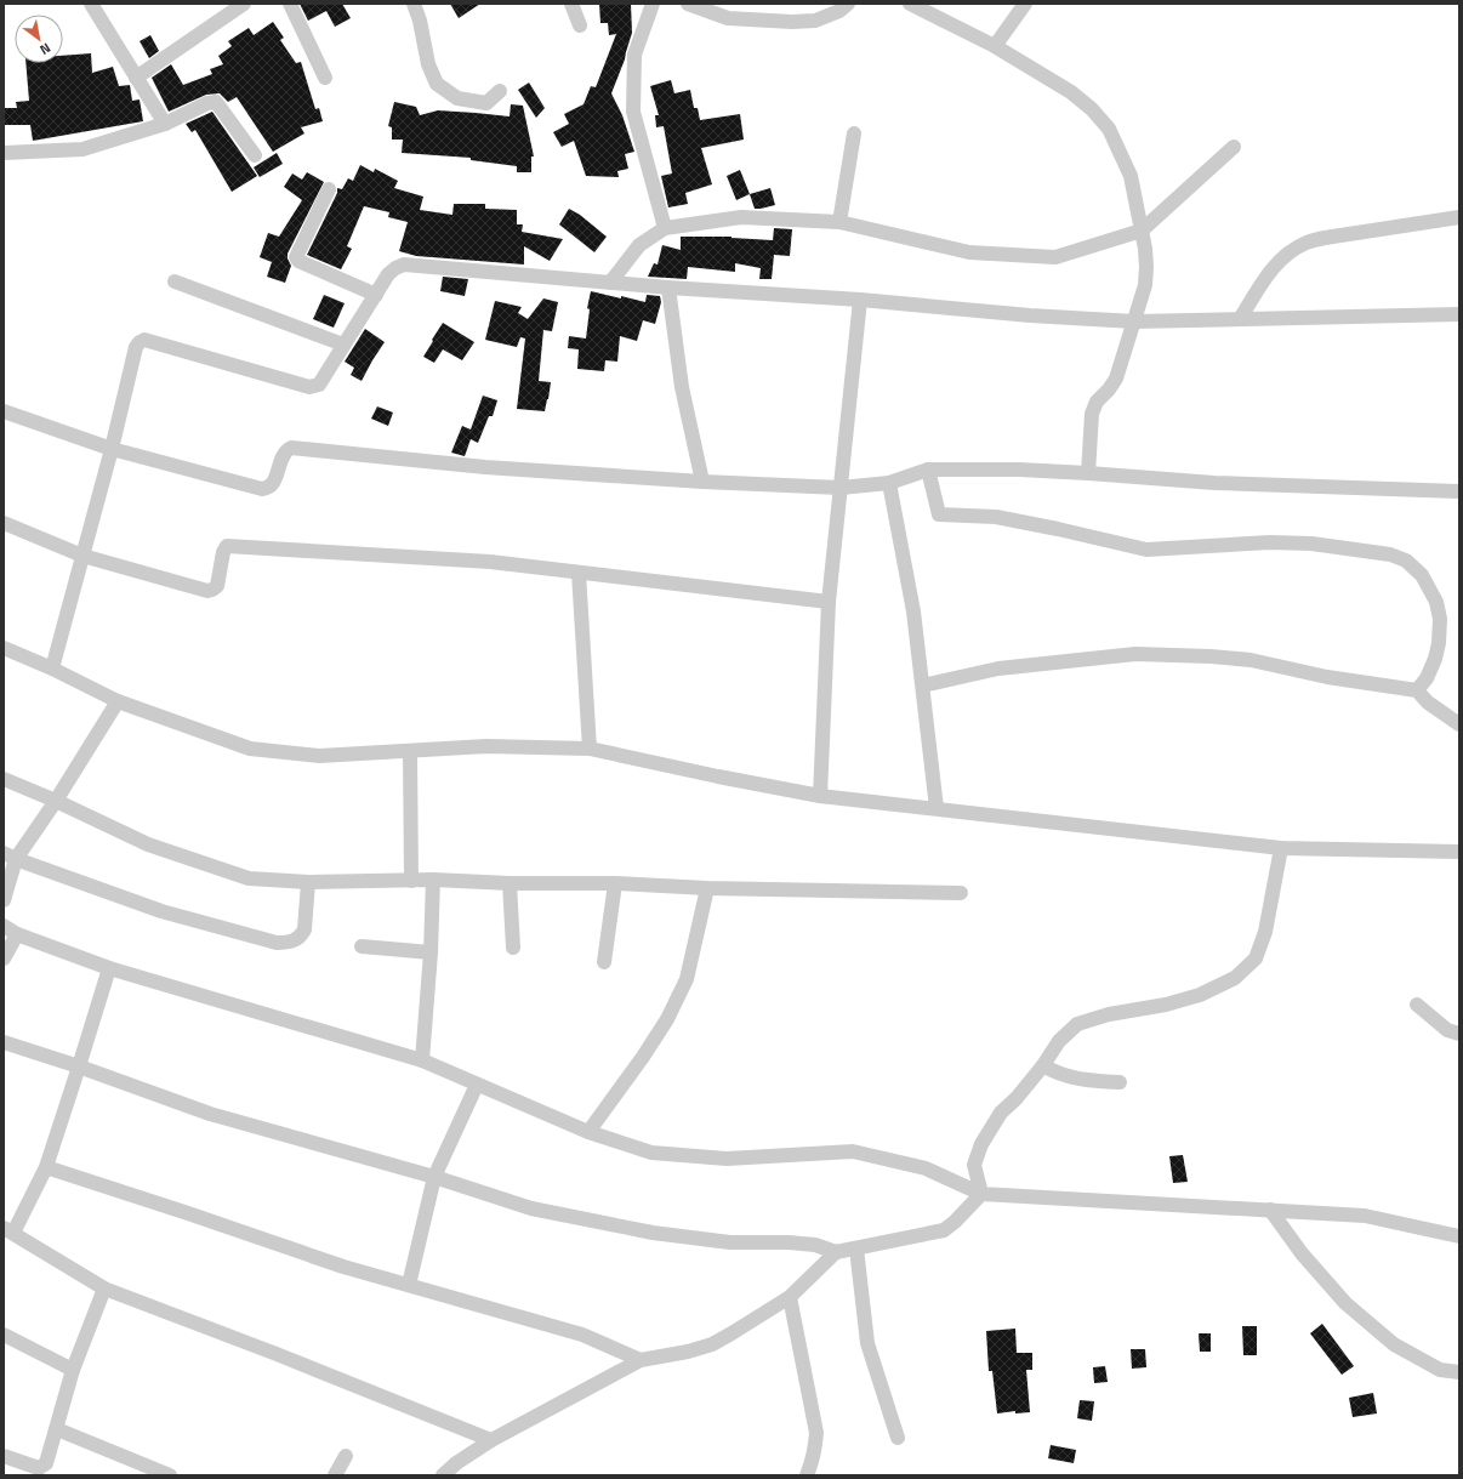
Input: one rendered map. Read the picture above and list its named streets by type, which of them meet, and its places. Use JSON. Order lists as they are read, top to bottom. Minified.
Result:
{"north":"bottom right"}
